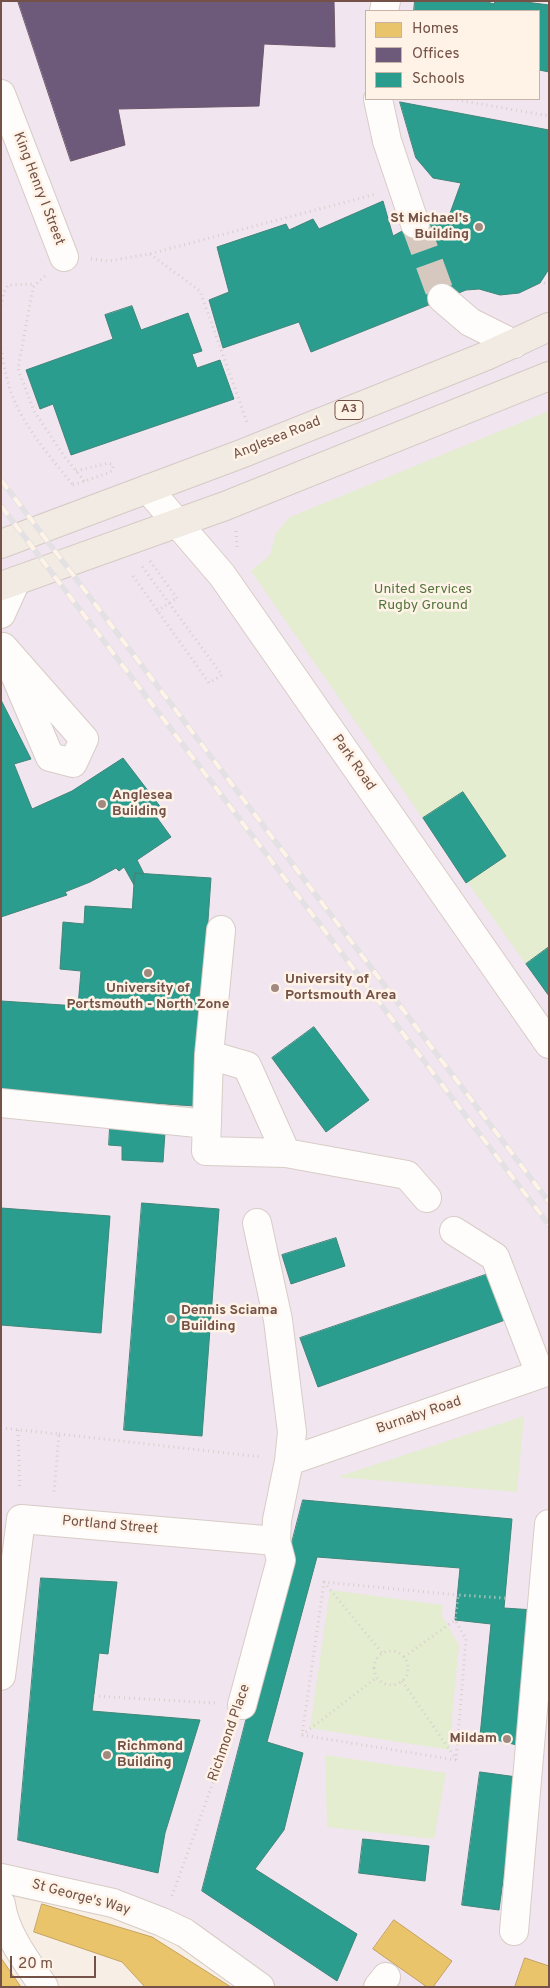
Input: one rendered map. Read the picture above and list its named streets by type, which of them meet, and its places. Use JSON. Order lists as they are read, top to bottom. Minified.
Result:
{"streets":{"main road":["A3","Anglesea Road"],"street":["King Henry I Street","Park Road","Burnaby Road","Portland Street","Richmond Place","St George's Way"]},"crossings":[["Anglesea Road","Park Road"],["Portland Street","Richmond Place"],["Richmond Place","St George's Way"]],"parks":["United Services Rugby Ground"],"places":["St Michael's Building","Anglesea Building","University of Portsmouth - North Zone","University of Portsmouth Area","Dennis Sciama Building","Mildam","Richmond Building"],"legend":["Homes","Offices","Schools"],"scale_bar":"20 m"}
